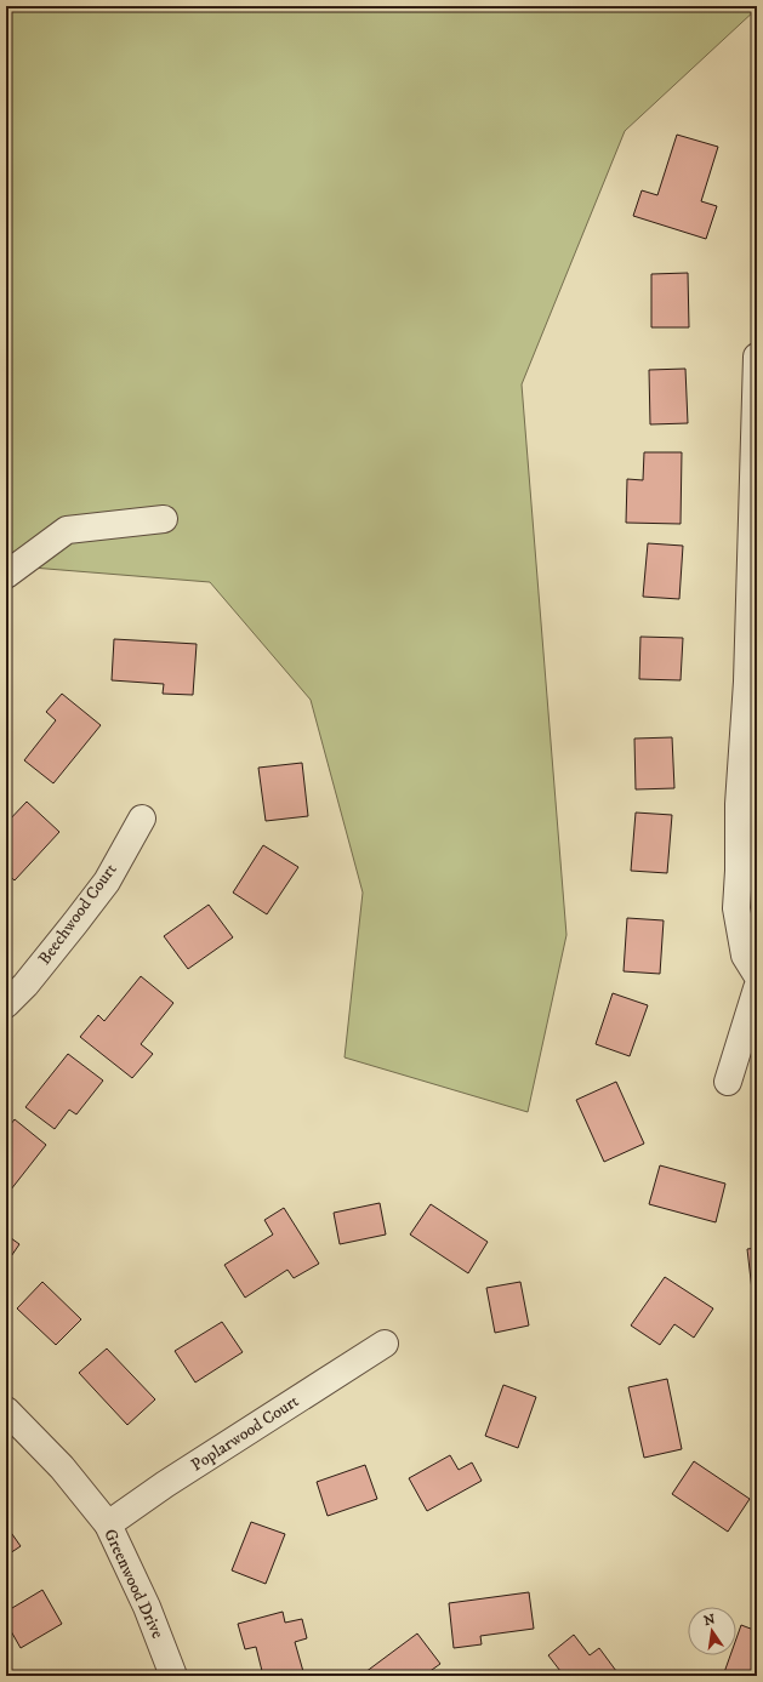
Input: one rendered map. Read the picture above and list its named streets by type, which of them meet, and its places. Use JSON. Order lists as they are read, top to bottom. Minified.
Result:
{"streets":{"street":["Beechwood Court","Poplarwood Court","Greenwood Drive"]},"crossings":[["Poplarwood Court","Greenwood Drive"]],"north":"top"}
